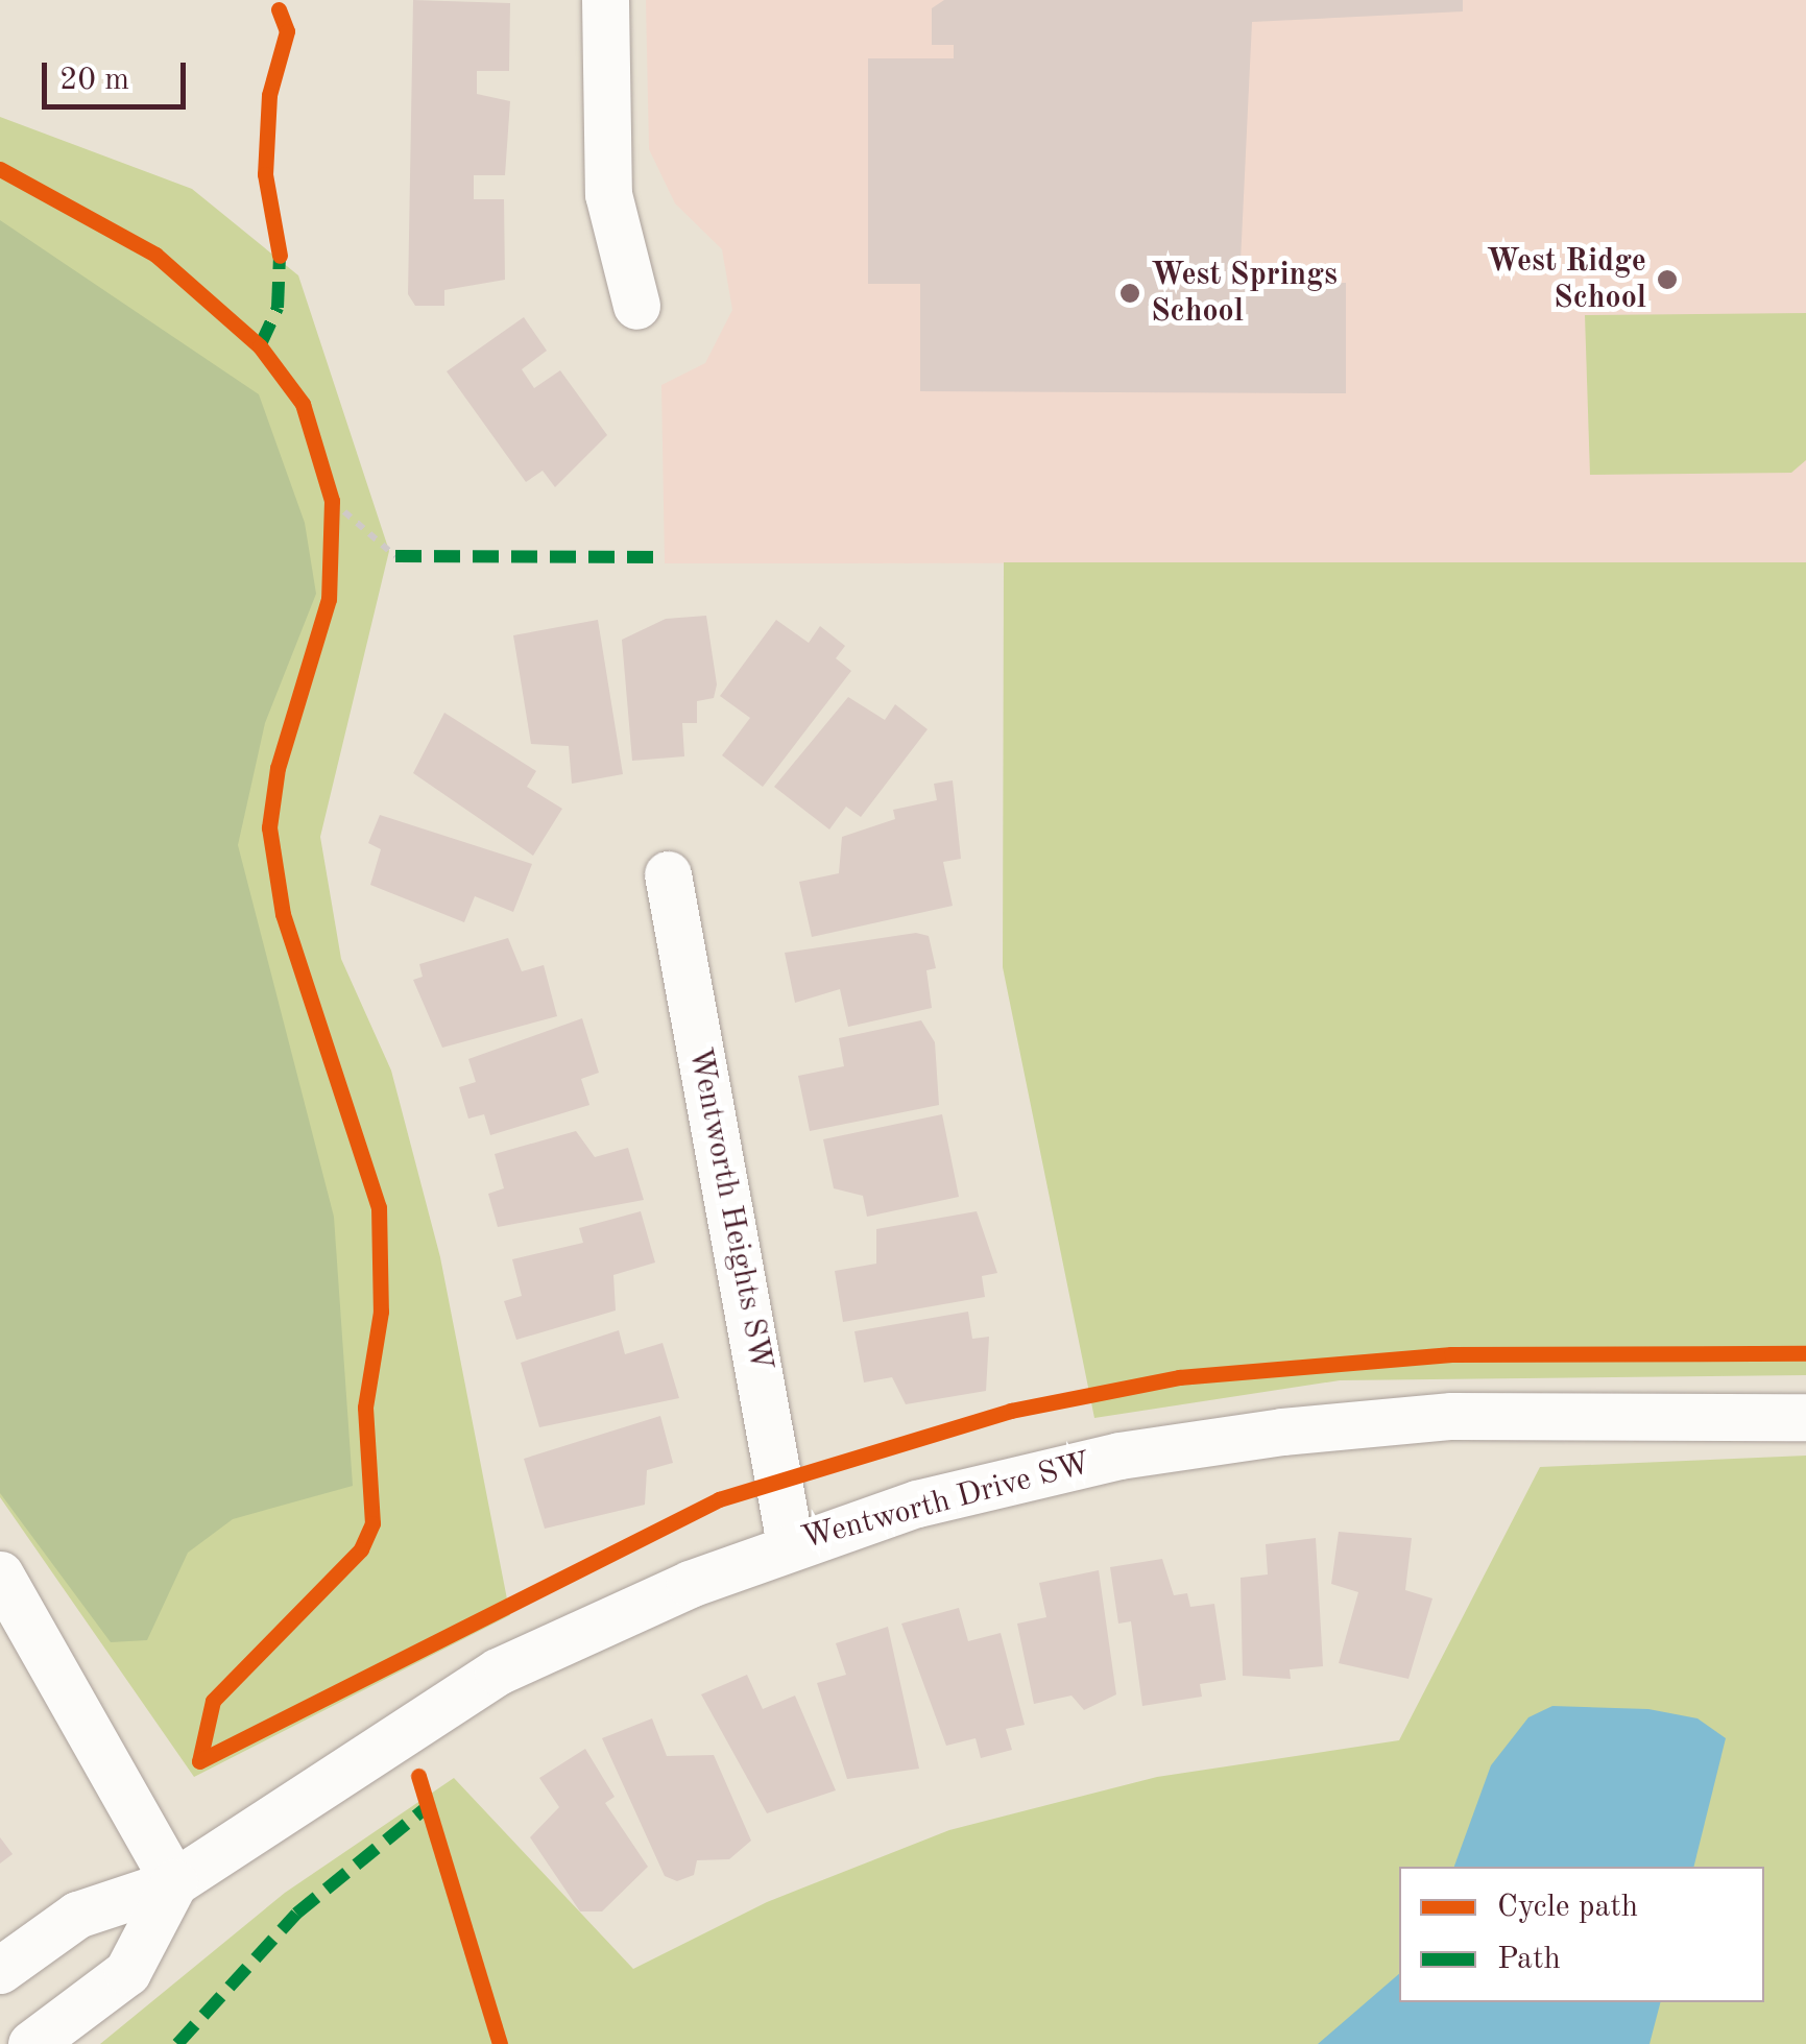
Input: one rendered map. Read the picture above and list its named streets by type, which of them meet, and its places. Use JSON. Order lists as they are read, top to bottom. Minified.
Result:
{"streets":{"street":["Wentworth Heights SW","Wentworth Drive SW"]},"crossings":[["Wentworth Heights SW","Wentworth Drive SW"]],"places":["West Ridge School","West Springs School"],"legend":["Cycle path","Path"],"scale_bar":"20 m"}
